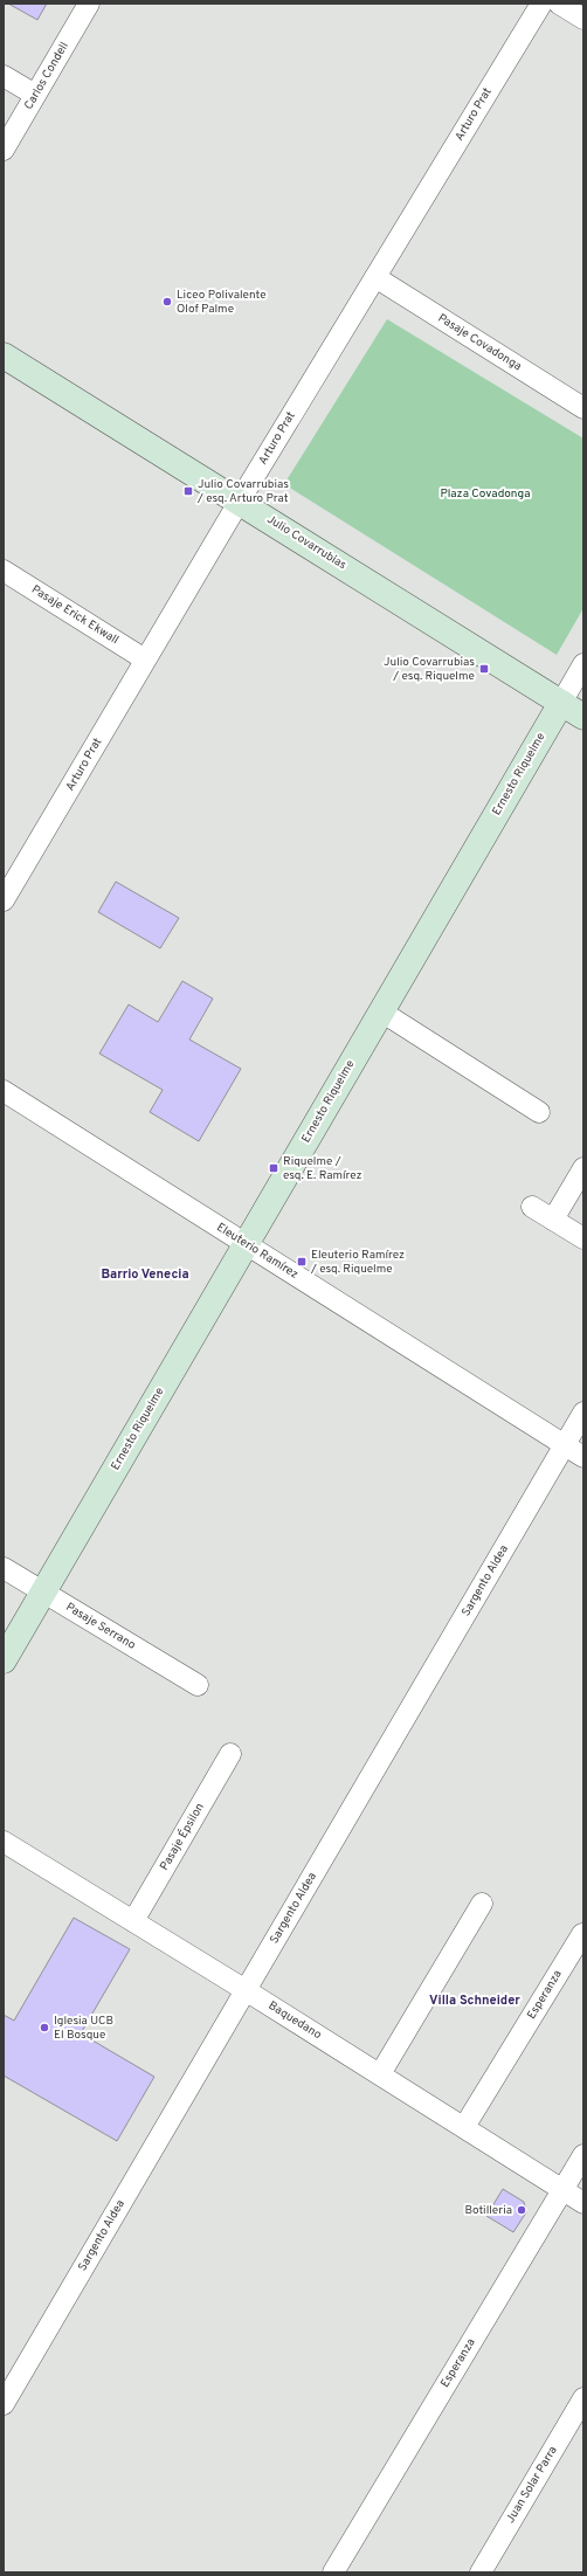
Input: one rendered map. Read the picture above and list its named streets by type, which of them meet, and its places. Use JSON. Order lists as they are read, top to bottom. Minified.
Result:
{"streets":{"street":["Carlos Condell","Arturo Prat","Pasaje Covadonga","Julio Covarrubias","Pasaje Erick Ekwall","Ernesto Riquelme","Eleuterio Ramírez","Sargento Aldea","Pasaje Serrano","Pasaje Épsilon","Esperanza","Baquedano","Juan Solar Parra"]},"crossings":[["Arturo Prat","Pasaje Covadonga"],["Arturo Prat","Julio Covarrubias"],["Arturo Prat","Pasaje Erick Ekwall"],["Julio Covarrubias","Ernesto Riquelme"],["Ernesto Riquelme","Eleuterio Ramírez"],["Ernesto Riquelme","Pasaje Serrano"],["Eleuterio Ramírez","Sargento Aldea"],["Sargento Aldea","Baquedano"],["Pasaje Épsilon","Baquedano"],["Esperanza","Baquedano"]],"districts":["Barrio Venecia","Villa Schneider"],"parks":["Plaza Covadonga"],"places":{"other":["Liceo Polivalente Olof Palme","Iglesia UCB El Bosque","Botilleria"],"transit":["Julio Covarrubias / esq. Arturo Prat","Julio Covarrubias / esq. Riquelme","Riquelme / esq. E. Ramírez","Eleuterio Ramírez / esq. Riquelme"]}}
